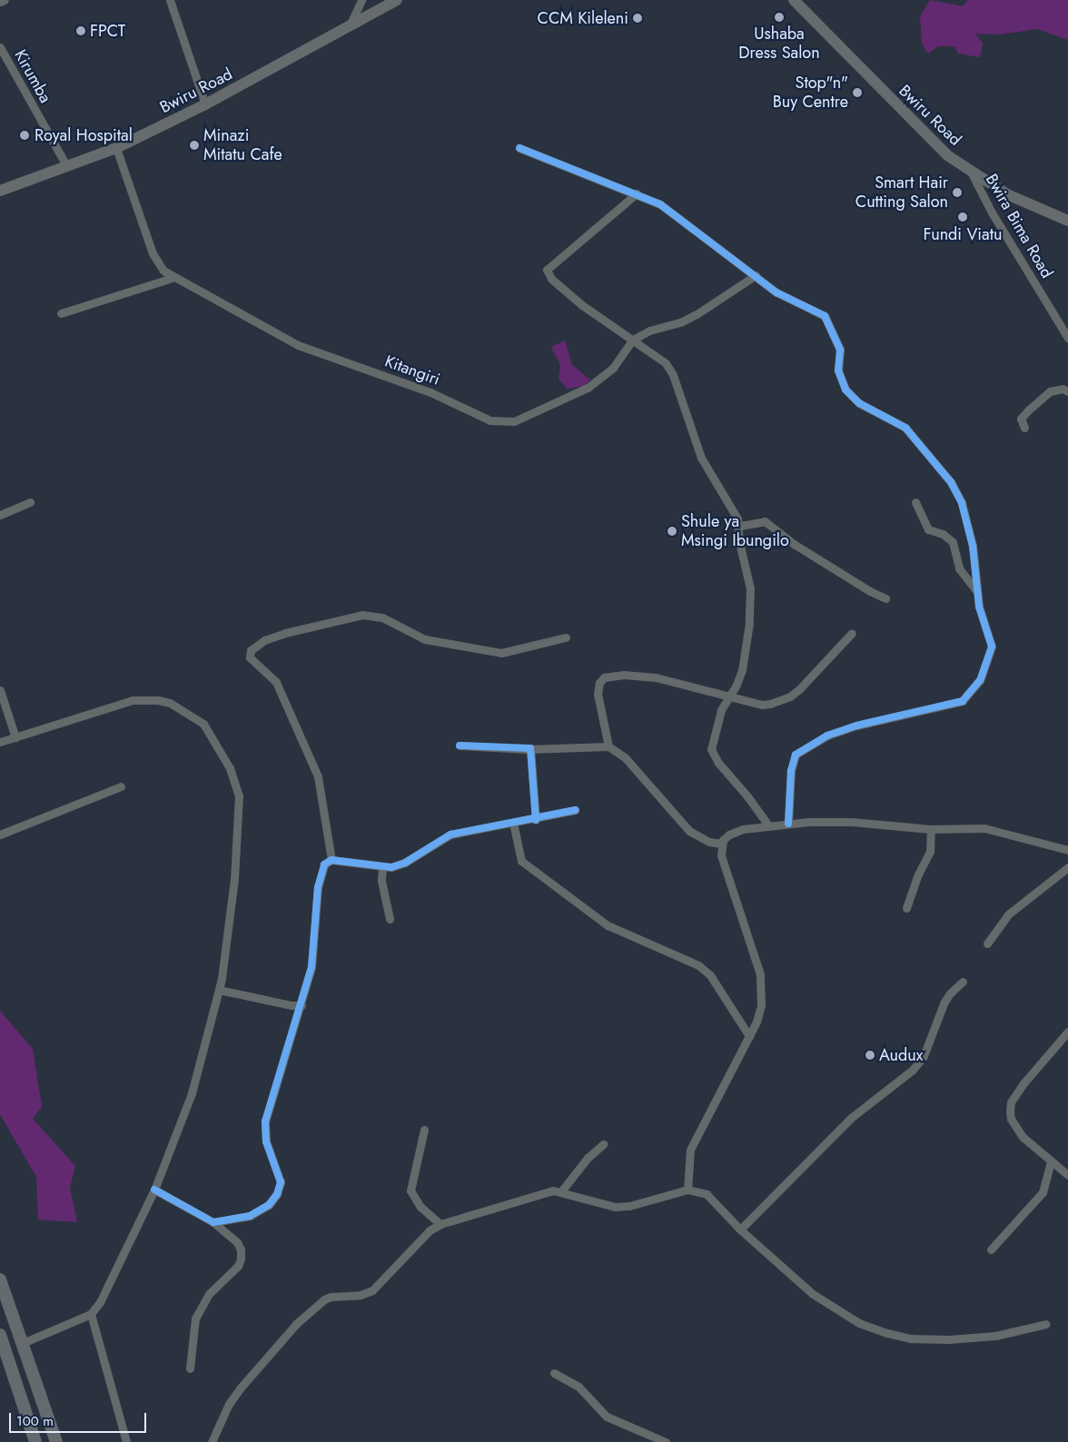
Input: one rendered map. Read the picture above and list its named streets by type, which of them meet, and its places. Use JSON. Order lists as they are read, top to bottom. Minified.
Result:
{"streets":{"main road":["Bwiru Road"],"street":["Kirumba","Bwira Bima Road","Kitangiri"]},"crossings":[["Kirumba","Bwiru Road"],["Bwiru Road","Bwira Bima Road"],["Bwiru Road","Kitangiri"]],"places":["Ushaba Dress Salon","CCM Kileleni","FPCT","Stop\"n\" Buy Centre","Royal Hospital","Minazi Mitatu Cafe","Smart Hair Cutting Salon","Fundi Viatu","Shule ya Msingi Ibungilo","Audux"],"scale_bar":"100 m"}
